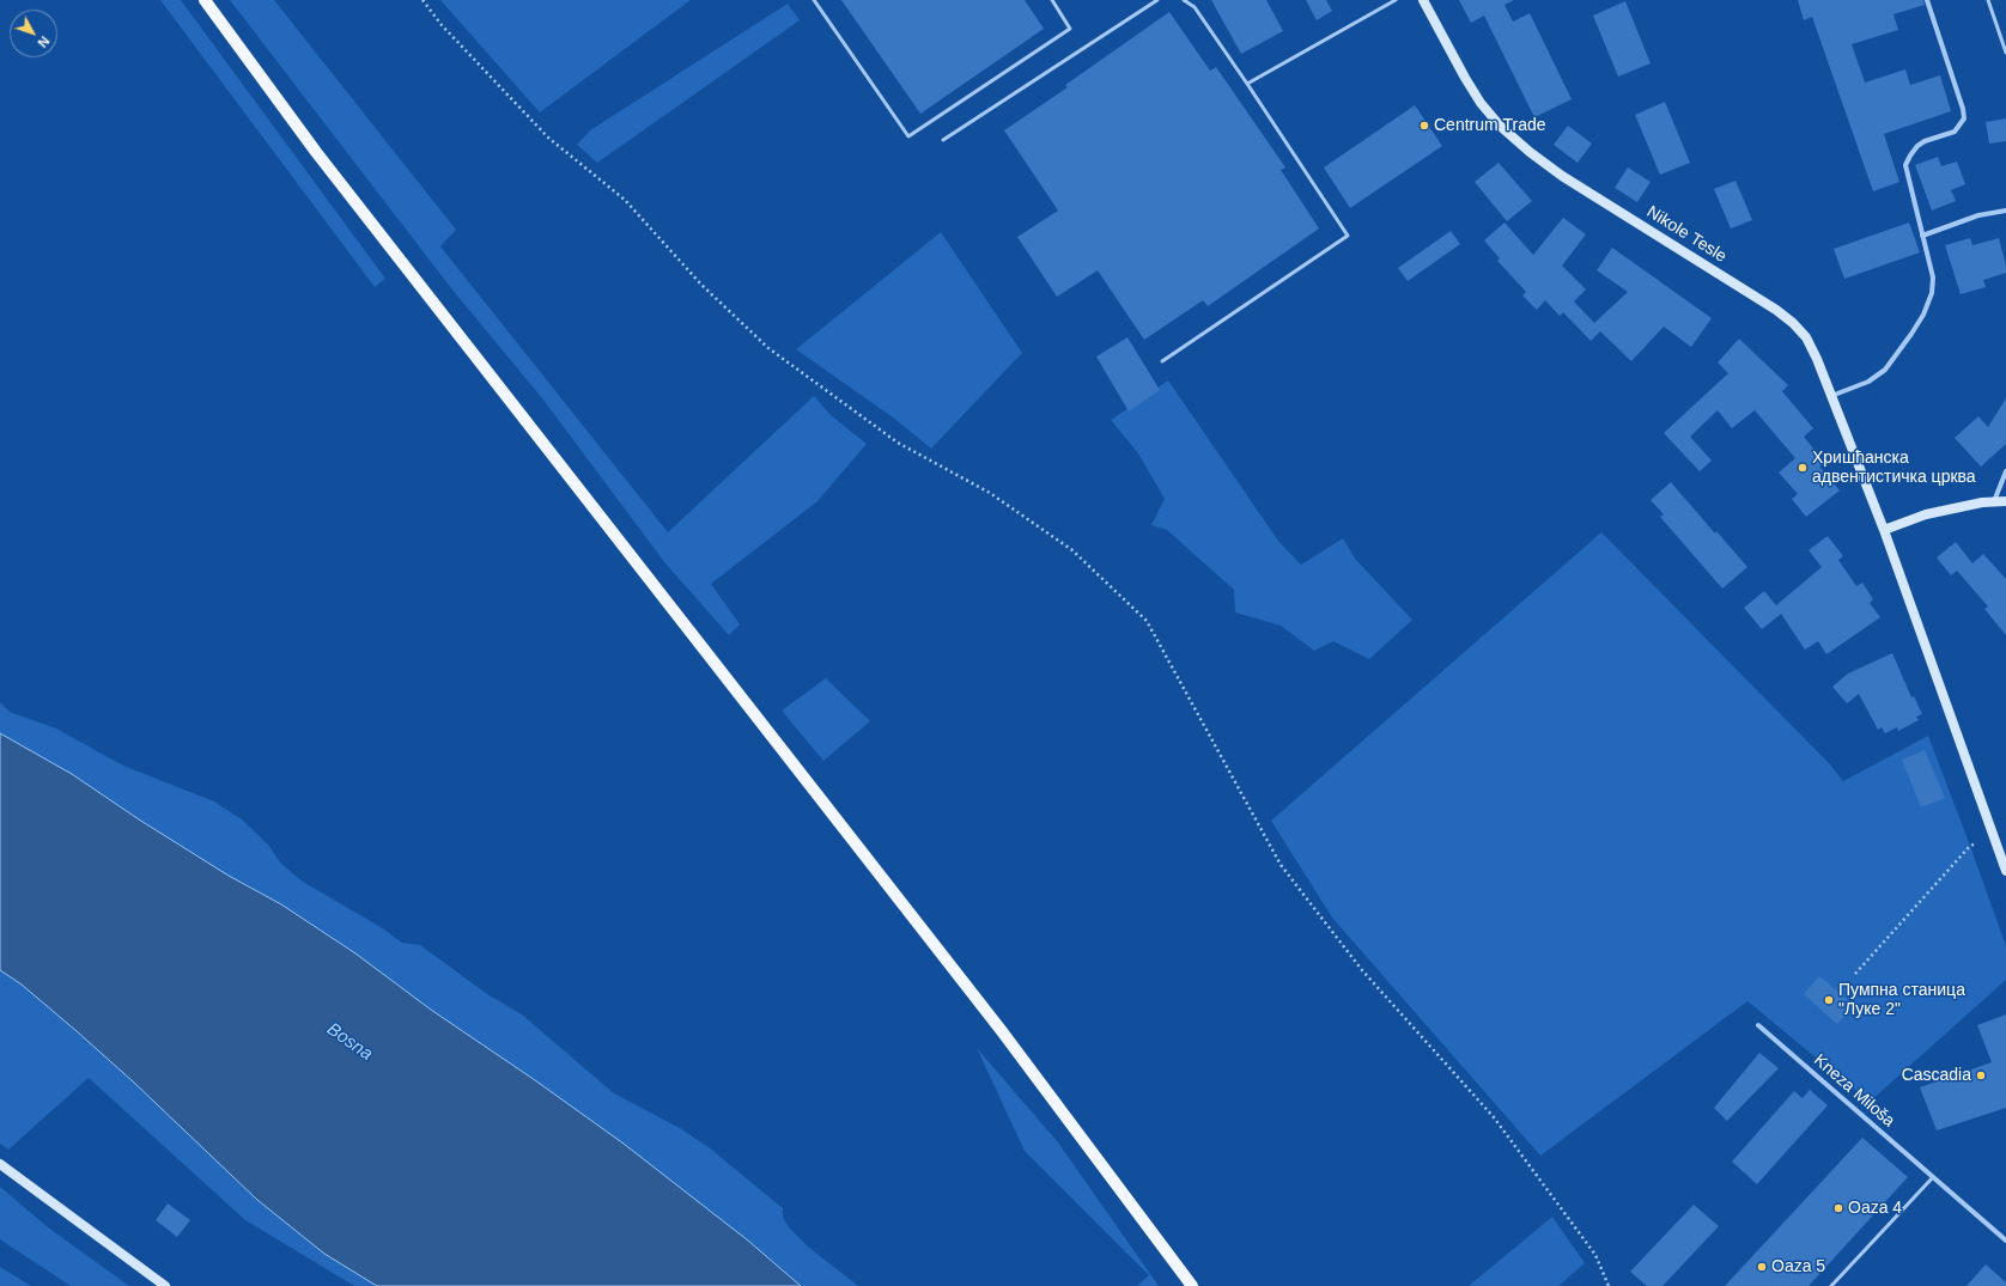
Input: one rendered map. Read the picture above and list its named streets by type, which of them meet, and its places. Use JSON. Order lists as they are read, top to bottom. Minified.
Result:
{"streets":{"street":["Nikole Tesle","Kneza Miloša"]},"water":["Bosna"],"places":["Centrum Trade","Хришћанска адвентистичка црква","Пумпна станица \"Луке 2\"","Cascadia","Oaza 4","Oaza 5"],"north":"bottom right"}
